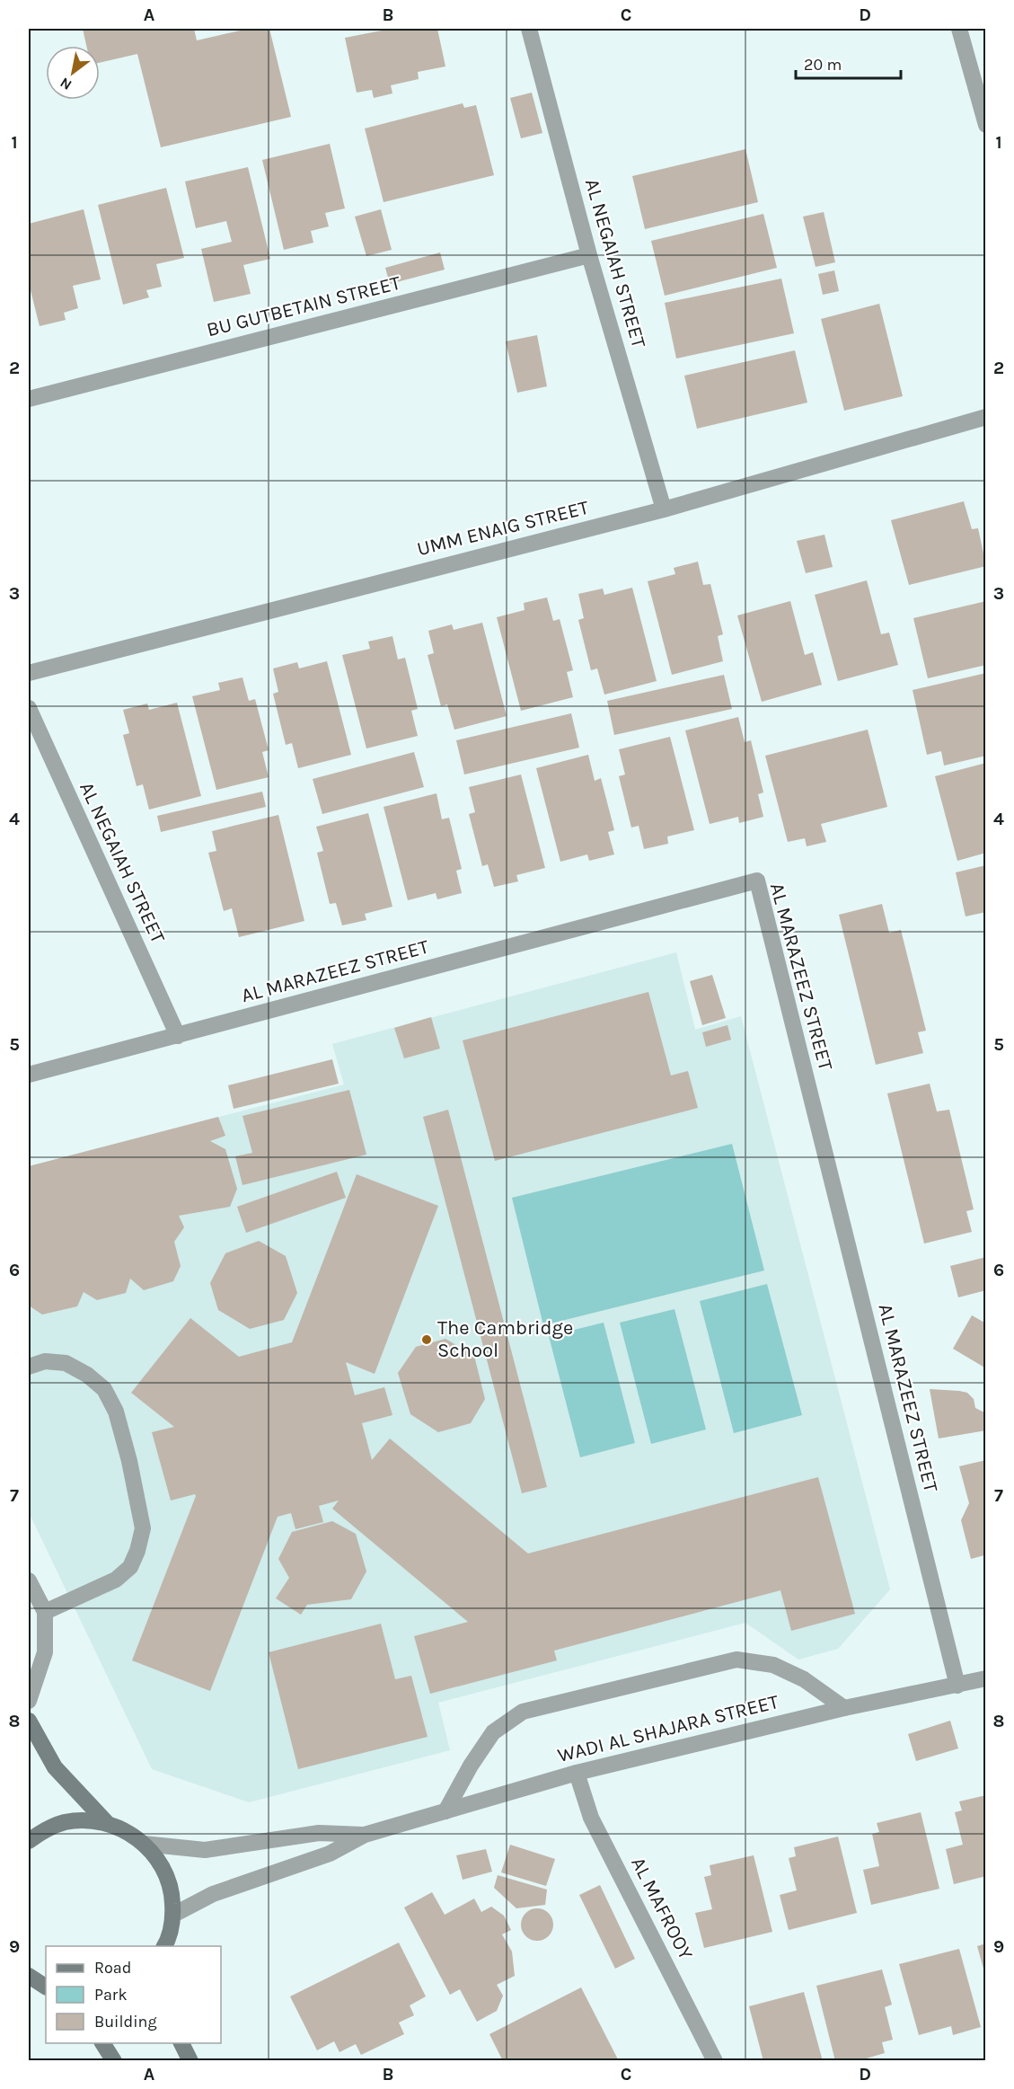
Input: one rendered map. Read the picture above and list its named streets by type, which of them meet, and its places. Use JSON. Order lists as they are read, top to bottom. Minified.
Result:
{"streets":{"street":["AL NEGAIAH STREET","BU GUTBETAIN STREET","UMM ENAIG STREET","AL MARAZEEZ STREET","WADI AL SHAJARA STREET","AL MAFROOY"]},"crossings":[["AL NEGAIAH STREET","BU GUTBETAIN STREET"],["AL NEGAIAH STREET","UMM ENAIG STREET"],["AL NEGAIAH STREET","AL MARAZEEZ STREET"],["AL MARAZEEZ STREET","WADI AL SHAJARA STREET"],["WADI AL SHAJARA STREET","AL MAFROOY"]],"places":["The Cambridge School"],"legend":["Road","Park","Building"],"scale_bar":"20 m","north":"bottom left","grid":{"columns":["A","B","C","D"],"rows":["1","2","3","4","5","6","7","8","9"]}}
